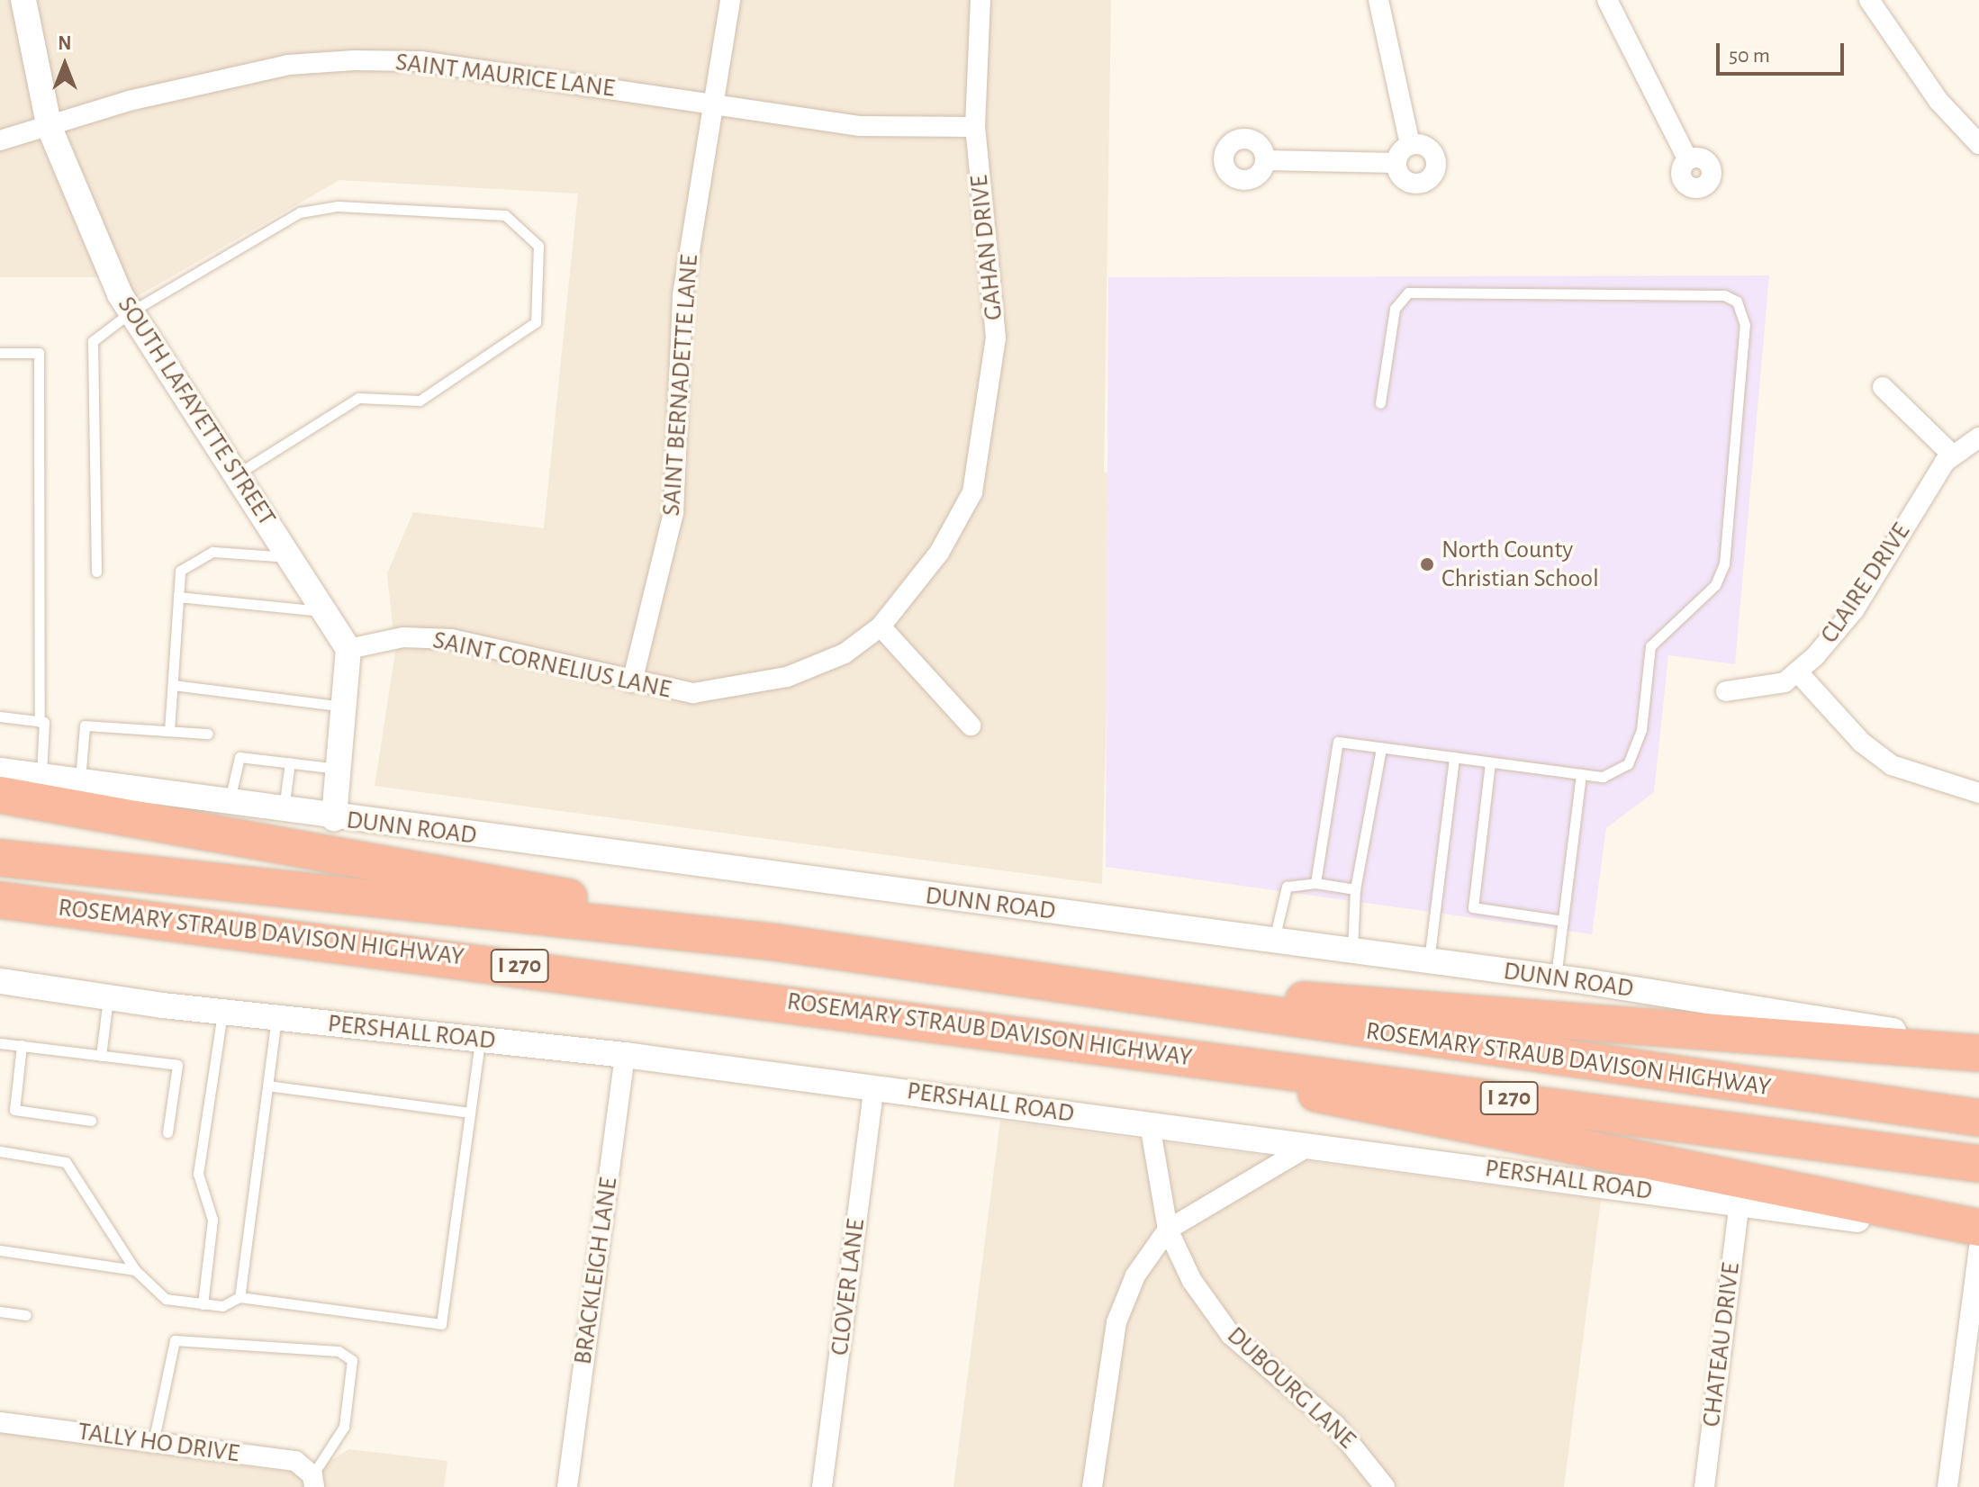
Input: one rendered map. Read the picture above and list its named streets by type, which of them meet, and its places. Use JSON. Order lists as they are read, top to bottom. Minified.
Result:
{"streets":{"highway":["ROSEMARY STRAUB DAVISON HIGHWAY","I 270"],"street":["SAINT MAURICE LANE","GAHAN DRIVE","SAINT BERNADETTE LANE","SOUTH LAFAYETTE STREET","CLAIRE DRIVE","SAINT CORNELIUS LANE","DUNN ROAD","PERSHALL ROAD","BRACKLEIGH LANE","CLOVER LANE","CHATEAU DRIVE","DUBOURG LANE","TALLY HO DRIVE"]},"crossings":[["SAINT MAURICE LANE","GAHAN DRIVE"],["SAINT MAURICE LANE","SAINT BERNADETTE LANE"],["SAINT MAURICE LANE","SOUTH LAFAYETTE STREET"],["GAHAN DRIVE","SAINT CORNELIUS LANE"],["SAINT BERNADETTE LANE","SAINT CORNELIUS LANE"],["SOUTH LAFAYETTE STREET","SAINT CORNELIUS LANE"],["PERSHALL ROAD","BRACKLEIGH LANE"],["PERSHALL ROAD","CLOVER LANE"],["PERSHALL ROAD","CHATEAU DRIVE"],["PERSHALL ROAD","DUBOURG LANE"]],"places":["North County Christian School"],"scale_bar":"50 m","north":"top"}
